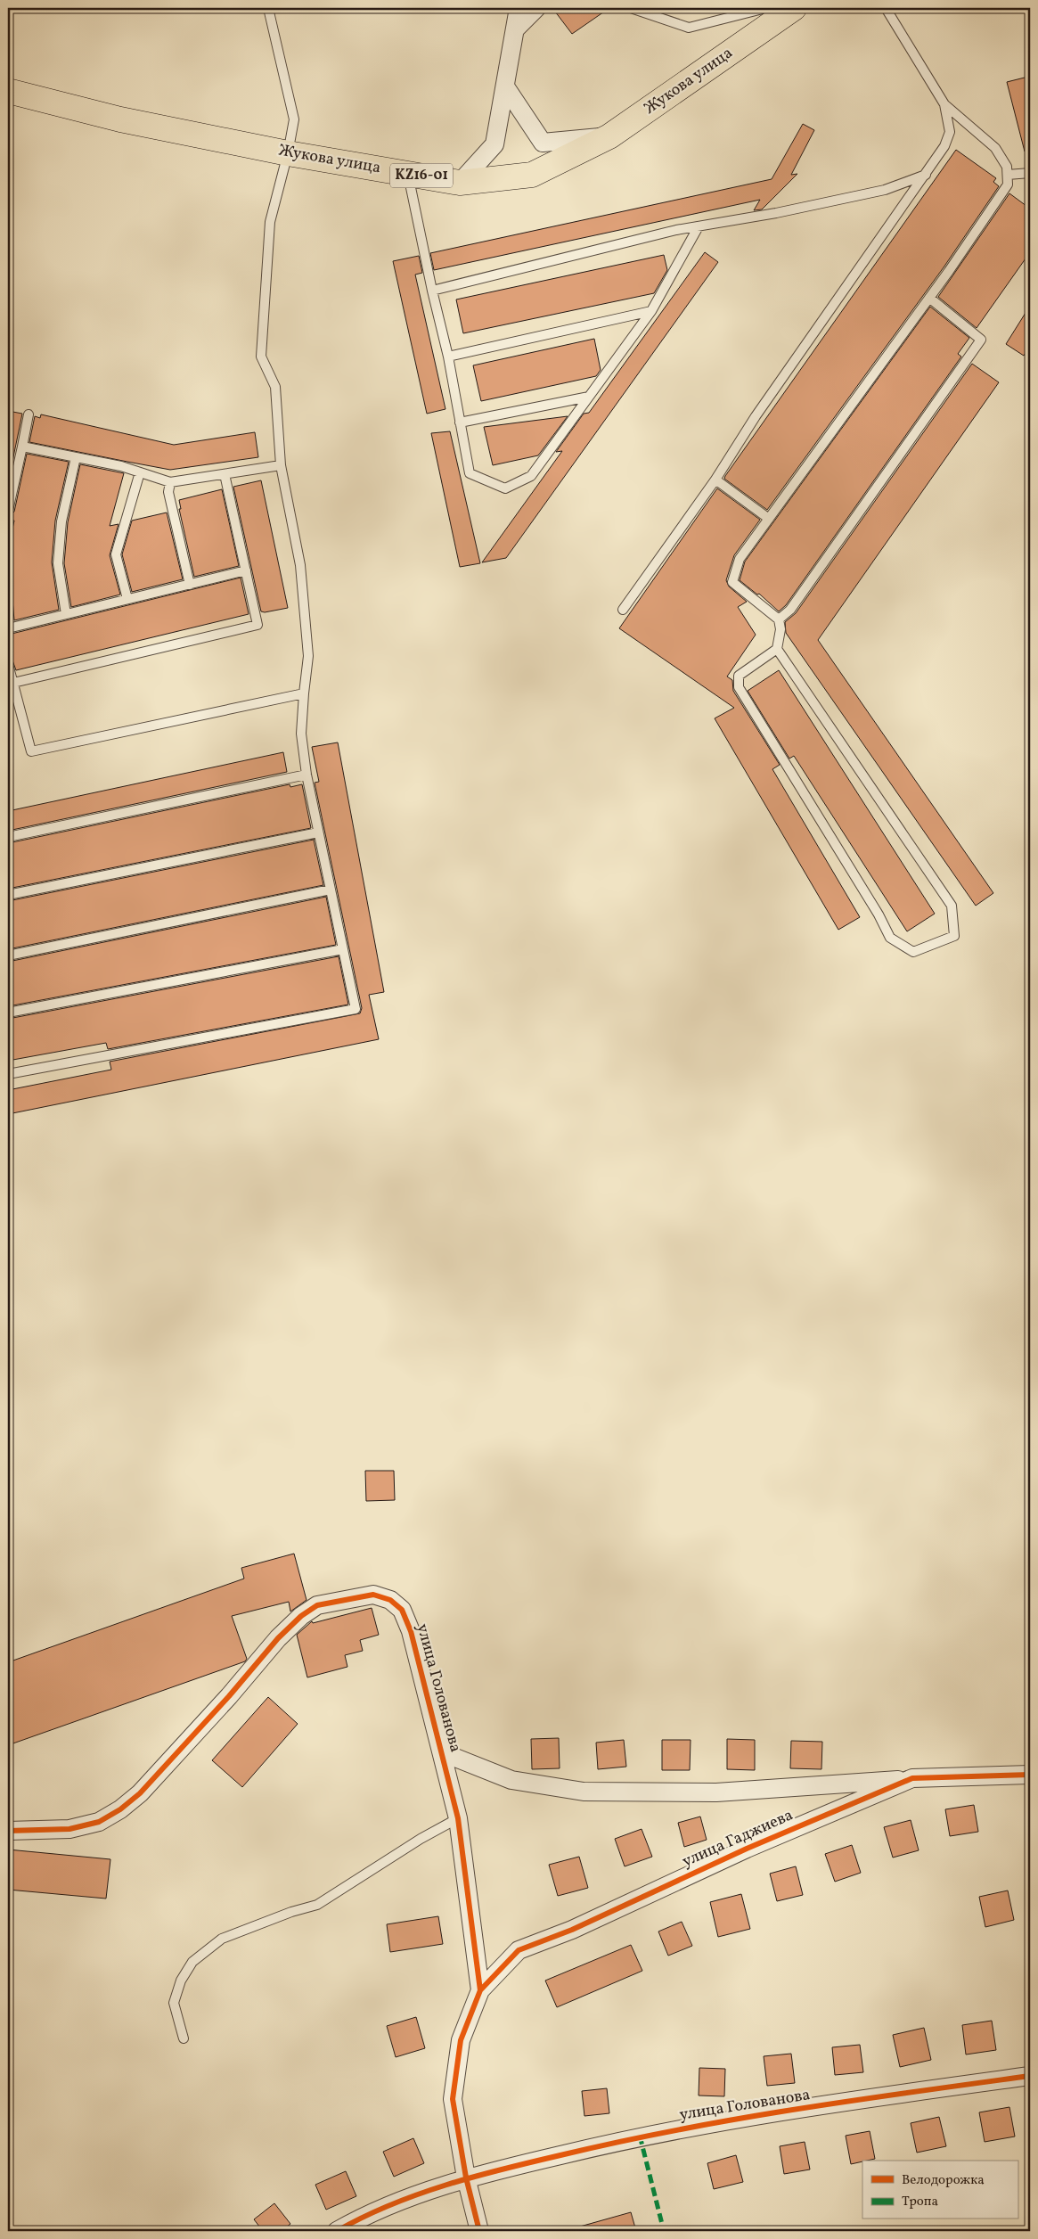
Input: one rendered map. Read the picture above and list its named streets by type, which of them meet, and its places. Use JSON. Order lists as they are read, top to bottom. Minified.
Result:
{"streets":{"main road":["Жукова улица","KZ16-01"],"street":["улица Голованова","улица Гаджиева"]},"crossings":[["улица Голованова","улица Гаджиева"]],"legend":["Велодорожка","Тропа"]}
